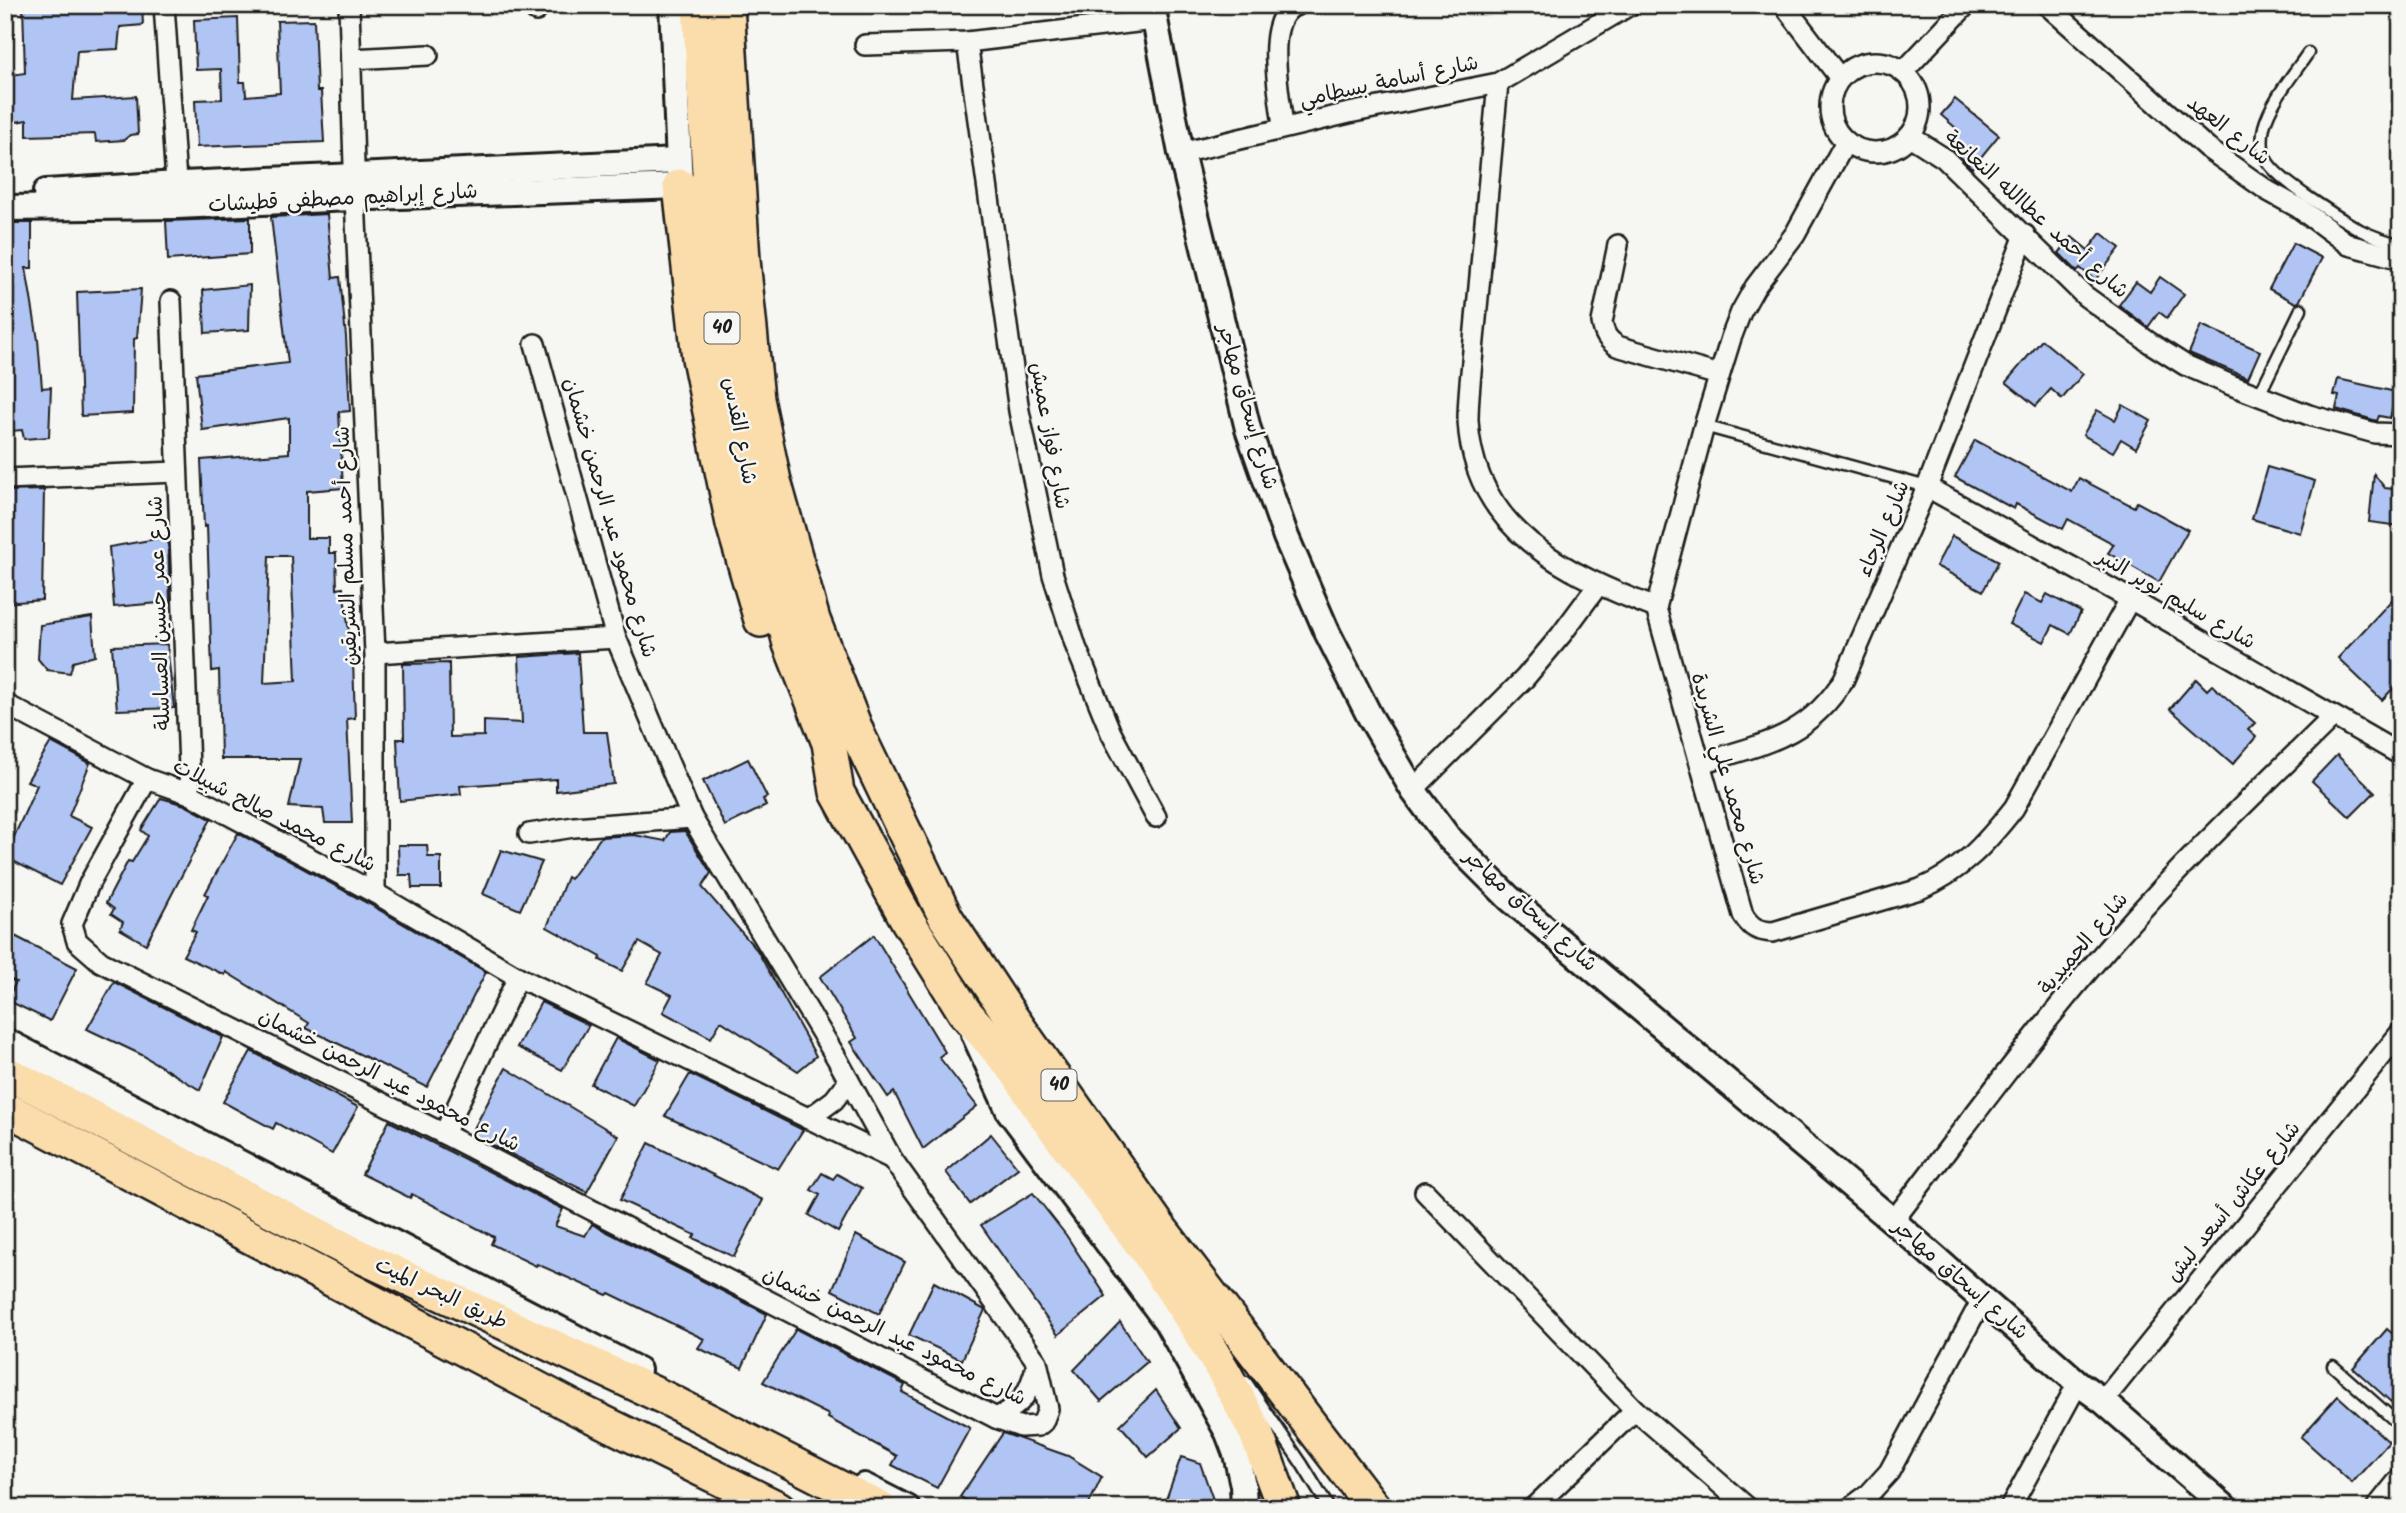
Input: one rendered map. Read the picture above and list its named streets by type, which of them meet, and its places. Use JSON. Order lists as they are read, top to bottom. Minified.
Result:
{"streets":{"highway":["40","شارع القدس"],"main road":["طريق البحر الميت"],"street":["شارع أسامة بسطامي","شارع العهد","شارع إبراهيم مصطفى قطيشات","شارع أحمد عطاالله النعانعة","شارع إسحاق مهاجر","شارع فواز عميش","شارع محمود عبد الرحمن خشمان","شارع الرجاء","شارع أحمد مسلم الشريقين","شارع سليم نوير النبر","شارع عمر حسين العساسلة","شارع محمد علي الشريدة","شارع محمد صالح شبيلات","شارع الحميدية","شارع عكاش أسعد لبش"]},"crossings":[["شارع أسامة بسطامي","شارع إسحاق مهاجر"],["شارع إبراهيم مصطفى قطيشات","شارع أحمد مسلم الشريقين"],["شارع أحمد عطاالله النعانعة","شارع الرجاء"],["40","شارع القدس"],["شارع إسحاق مهاجر","شارع الحميدية"],["شارع إسحاق مهاجر","شارع عكاش أسعد لبش"],["شارع محمود عبد الرحمن خشمان","شارع محمد صالح شبيلات"],["شارع الرجاء","شارع سليم نوير النبر"],["شارع الرجاء","شارع محمد علي الشريدة"],["شارع أحمد مسلم الشريقين","شارع محمد صالح شبيلات"],["شارع سليم نوير النبر","شارع محمد علي الشريدة"],["شارع سليم نوير النبر","شارع الحميدية"],["شارع عمر حسين العساسلة","شارع محمد صالح شبيلات"]]}
